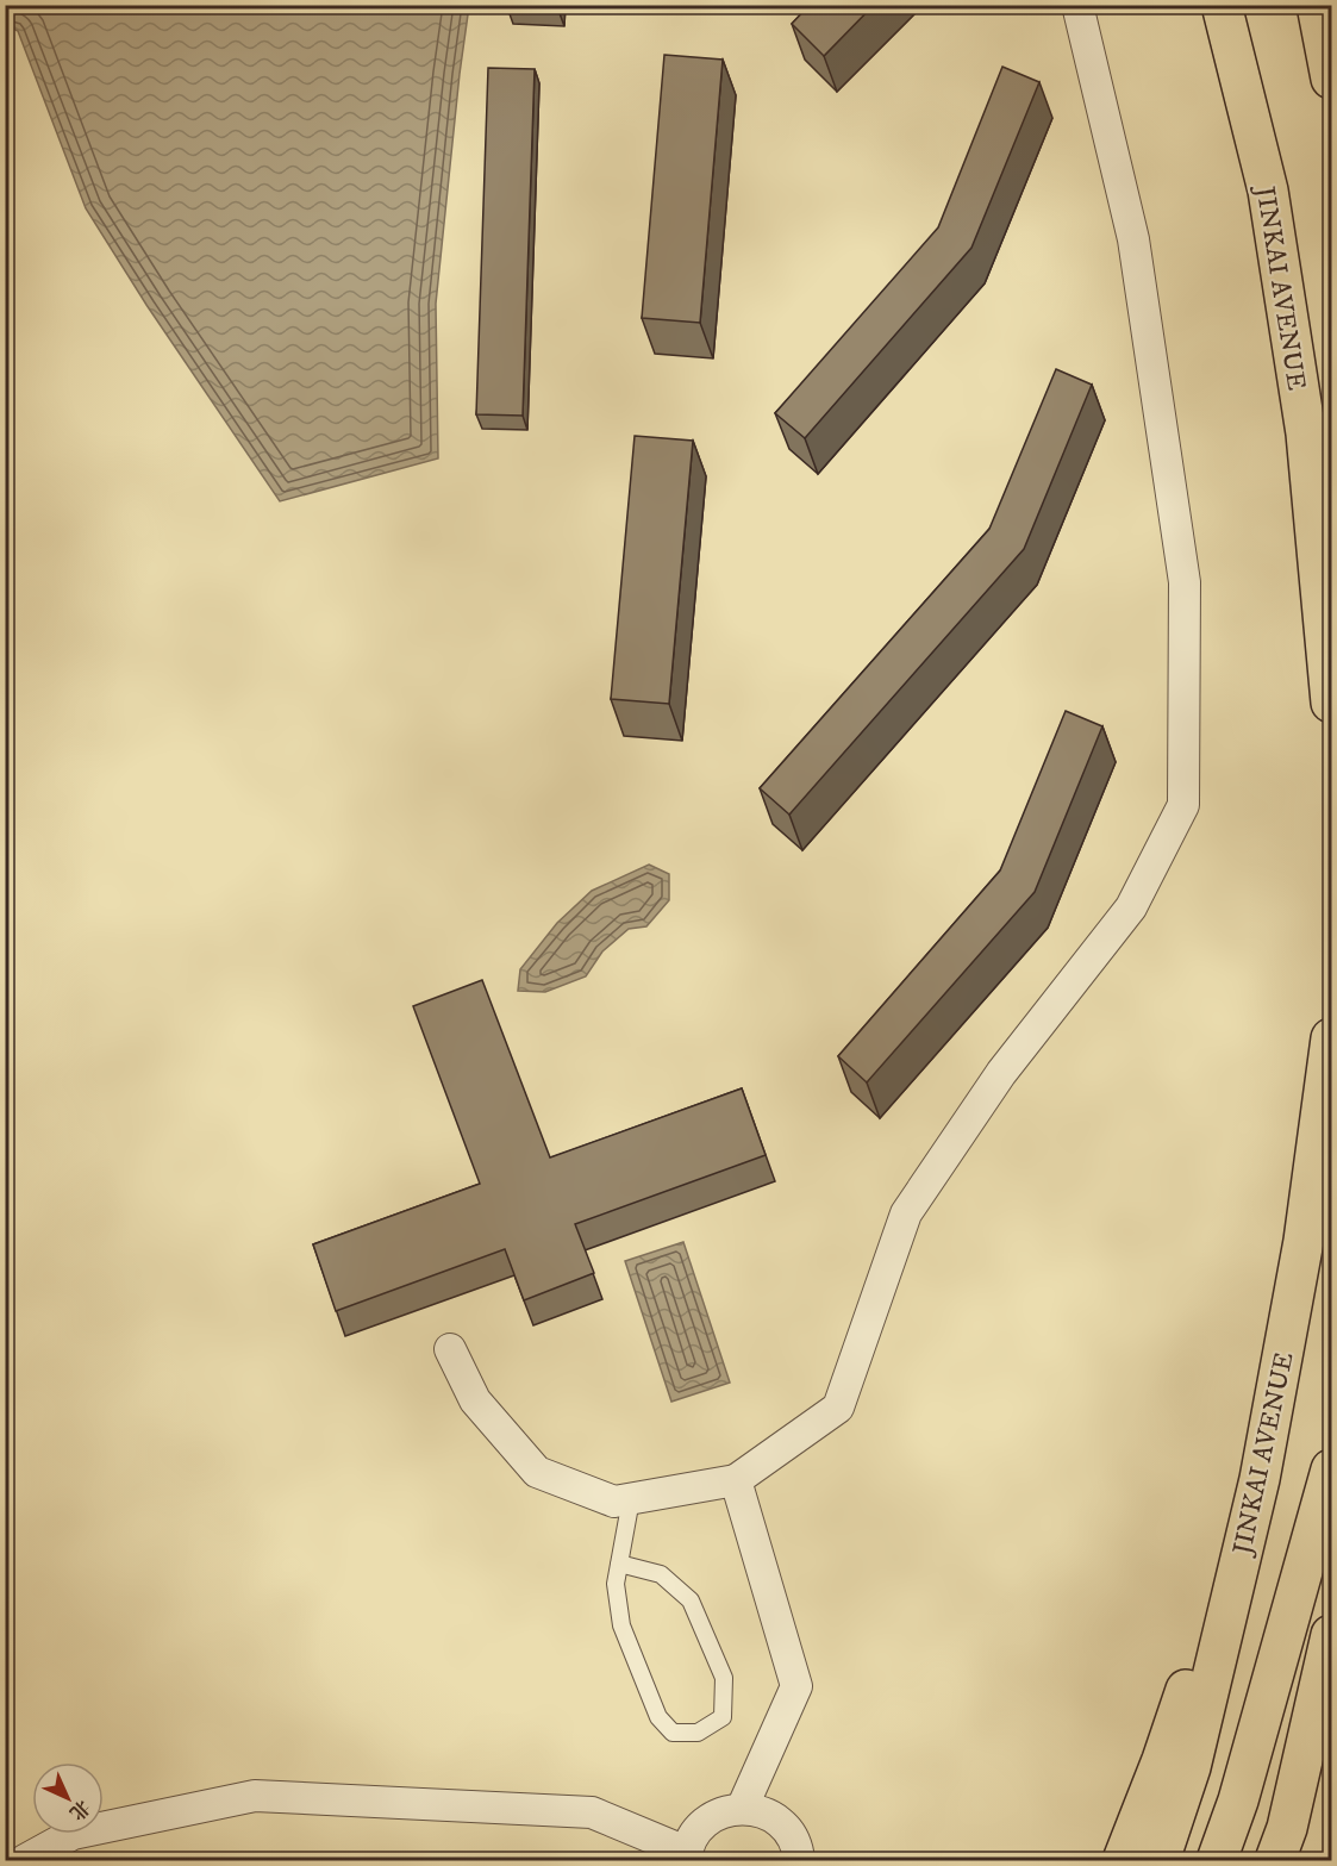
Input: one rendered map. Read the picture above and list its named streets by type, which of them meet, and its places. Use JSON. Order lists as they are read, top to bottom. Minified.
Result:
{"streets":{"main road":["JINKAI AVENUE"]},"north":"bottom right"}
